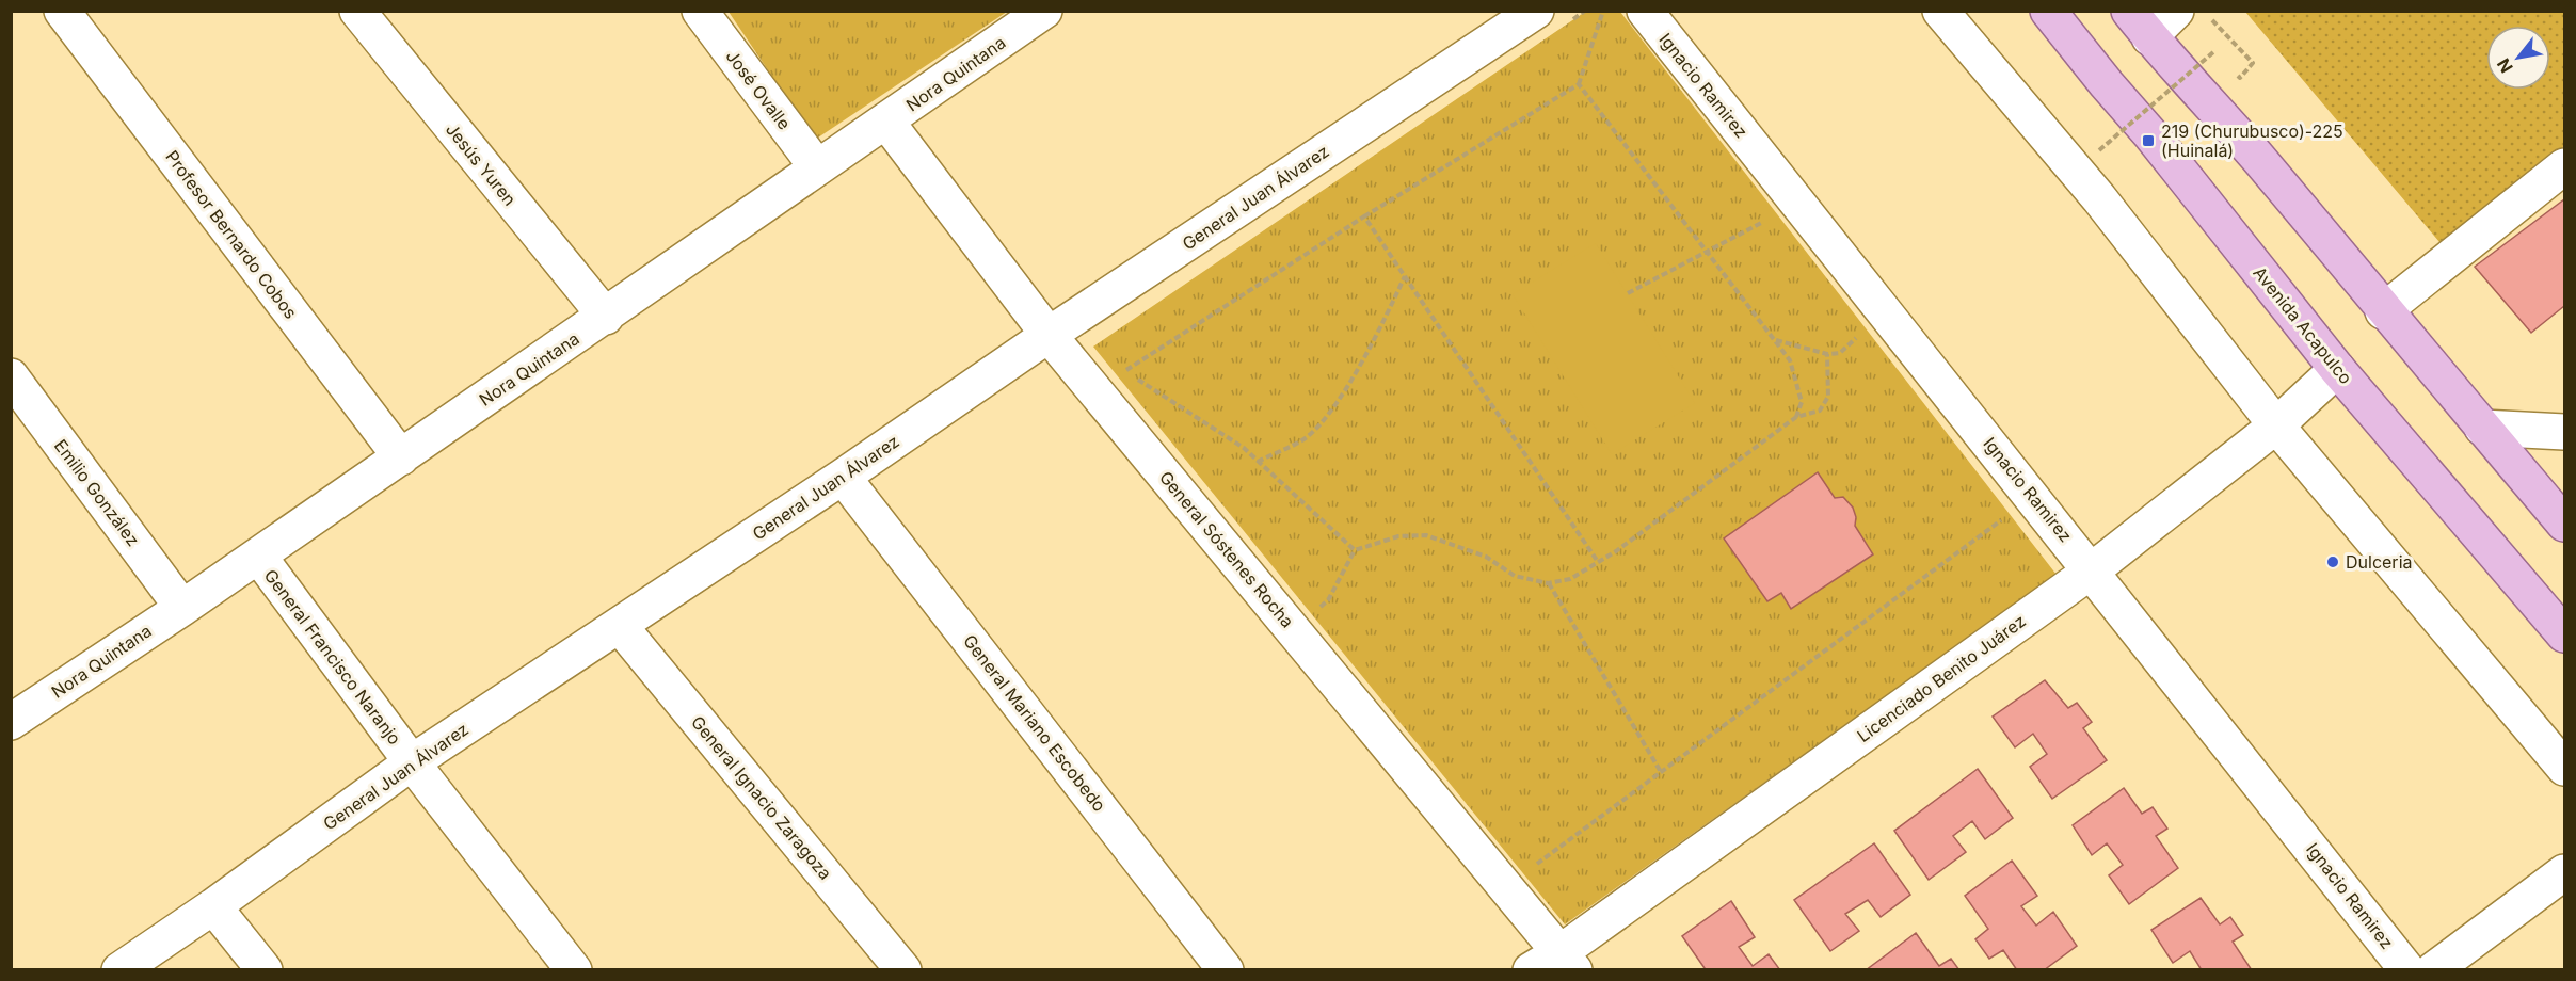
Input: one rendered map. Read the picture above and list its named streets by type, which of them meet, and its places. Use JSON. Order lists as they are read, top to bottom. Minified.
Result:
{"streets":{"main road":["Avenida Acapulco"],"street":["Nora Quintana","Ignacio Ramirez","José Ovalle","Jesús Yuren","General Juan Álvarez","Profesor Bernardo Cobos","Emilio González","General Sóstenes Rocha","General Francisco Naranjo","Licenciado Benito Juárez","General Mariano Escobedo","General Ignacio Zaragoza"]},"crossings":[["Nora Quintana","José Ovalle"],["Nora Quintana","Jesús Yuren"],["Nora Quintana","Profesor Bernardo Cobos"],["Nora Quintana","Emilio González"],["Nora Quintana","General Sóstenes Rocha"],["Nora Quintana","General Francisco Naranjo"],["Ignacio Ramirez","Licenciado Benito Juárez"],["General Juan Álvarez","General Sóstenes Rocha"],["General Juan Álvarez","General Francisco Naranjo"],["General Juan Álvarez","General Mariano Escobedo"],["General Juan Álvarez","General Ignacio Zaragoza"],["Avenida Acapulco","Licenciado Benito Juárez"],["General Sóstenes Rocha","Licenciado Benito Juárez"]],"places":{"transit":["219 (Churubusco)-225 (Huinalá)"],"other":["Dulceria"]},"north":"bottom left"}
